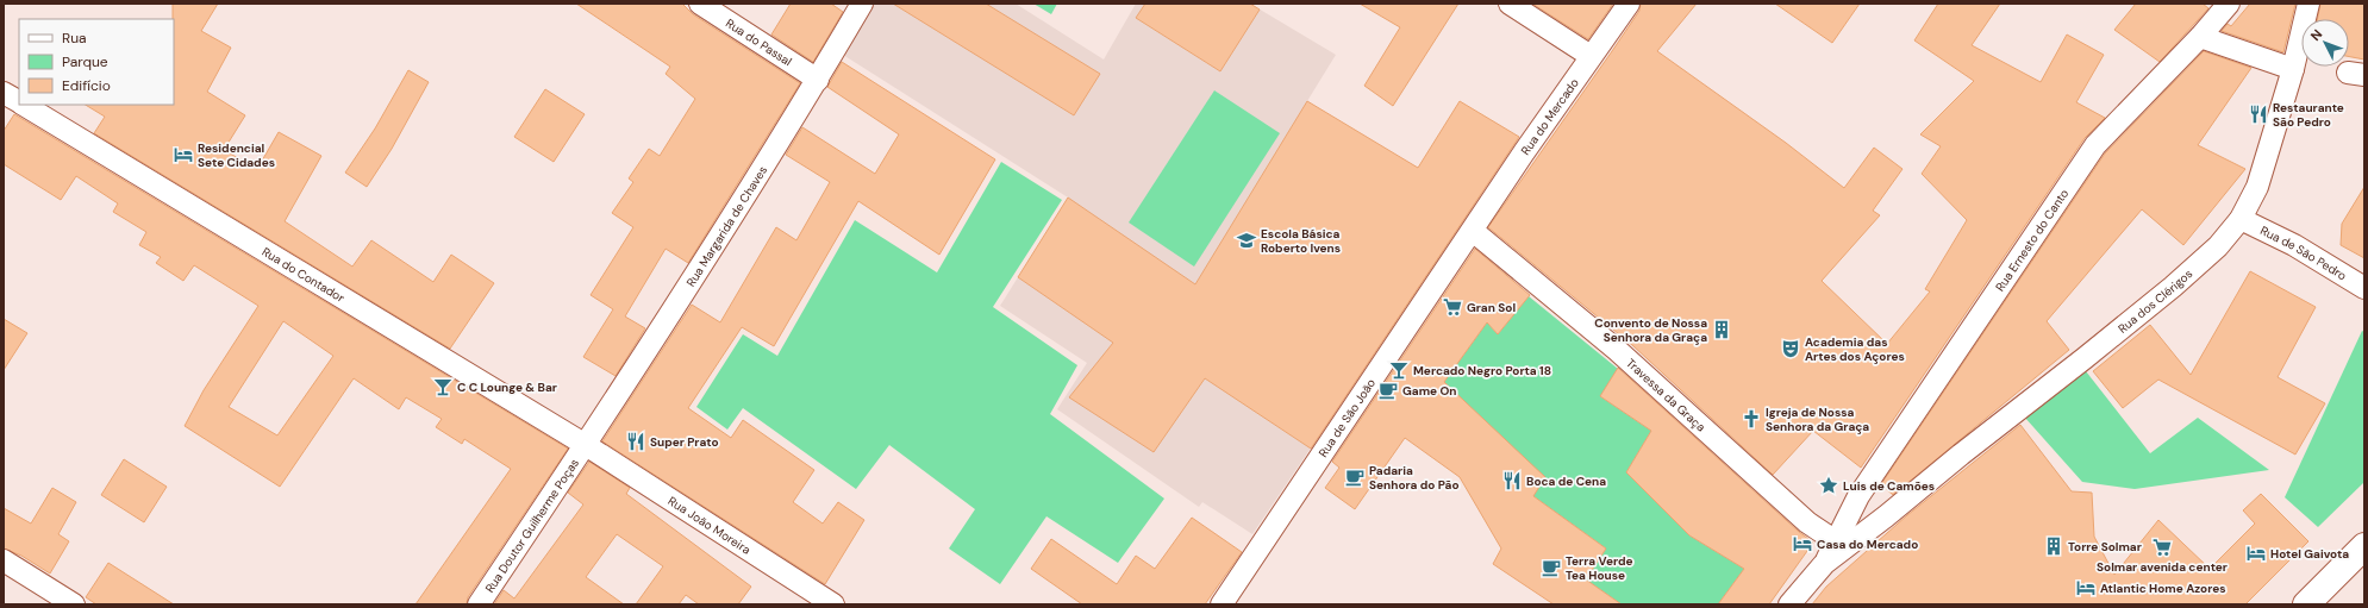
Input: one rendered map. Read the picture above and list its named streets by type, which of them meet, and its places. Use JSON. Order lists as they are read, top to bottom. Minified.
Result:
{"streets":{"street":["Rua do Passal","Rua do Mercado","Rua Margarida de Chaves","Rua Ernesto do Canto","Rua de São Pedro","Rua do Contador","Rua dos Clérigos","Travessa da Graça","Rua de São João","Rua Doutor Guilherme Poças","Rua João Moreira"]},"crossings":[["Rua do Passal","Rua Margarida de Chaves"],["Rua do Mercado","Travessa da Graça"],["Rua do Mercado","Rua de São João"],["Rua Margarida de Chaves","Rua do Contador"],["Rua Margarida de Chaves","Rua Doutor Guilherme Poças"],["Rua Margarida de Chaves","Rua João Moreira"],["Rua Ernesto do Canto","Rua dos Clérigos"],["Rua Ernesto do Canto","Travessa da Graça"],["Rua de São Pedro","Rua dos Clérigos"],["Rua do Contador","Rua Doutor Guilherme Poças"],["Rua do Contador","Rua João Moreira"],["Travessa da Graça","Rua de São João"],["Rua Doutor Guilherme Poças","Rua João Moreira"]],"places":{"restaurant":["Restaurante São Pedro","Super Prato","Boca de Cena"],"hotel":["Residencial Sete Cidades","Casa do Mercado","Hotel Gaivota","Atlantic Home Azores"],"school or university":["Escola Básica Roberto Ivens"],"supermarket":["Gran Sol","Solmar avenida center"],"building":["Convento de Nossa Senhora da Graça","Torre Solmar"],"theatre":["Academia das Artes dos Açores"],"bar":["Mercado Negro Porta 18","C C Lounge & Bar"],"cafe":["Game On","Padaria Senhora do Pão","Terra Verde Tea House"],"church":["Igreja de Nossa Senhora da Graça"],"place":["Luis de Camões"]},"legend":["Rua","Parque","Edifício"],"north":"top left"}
